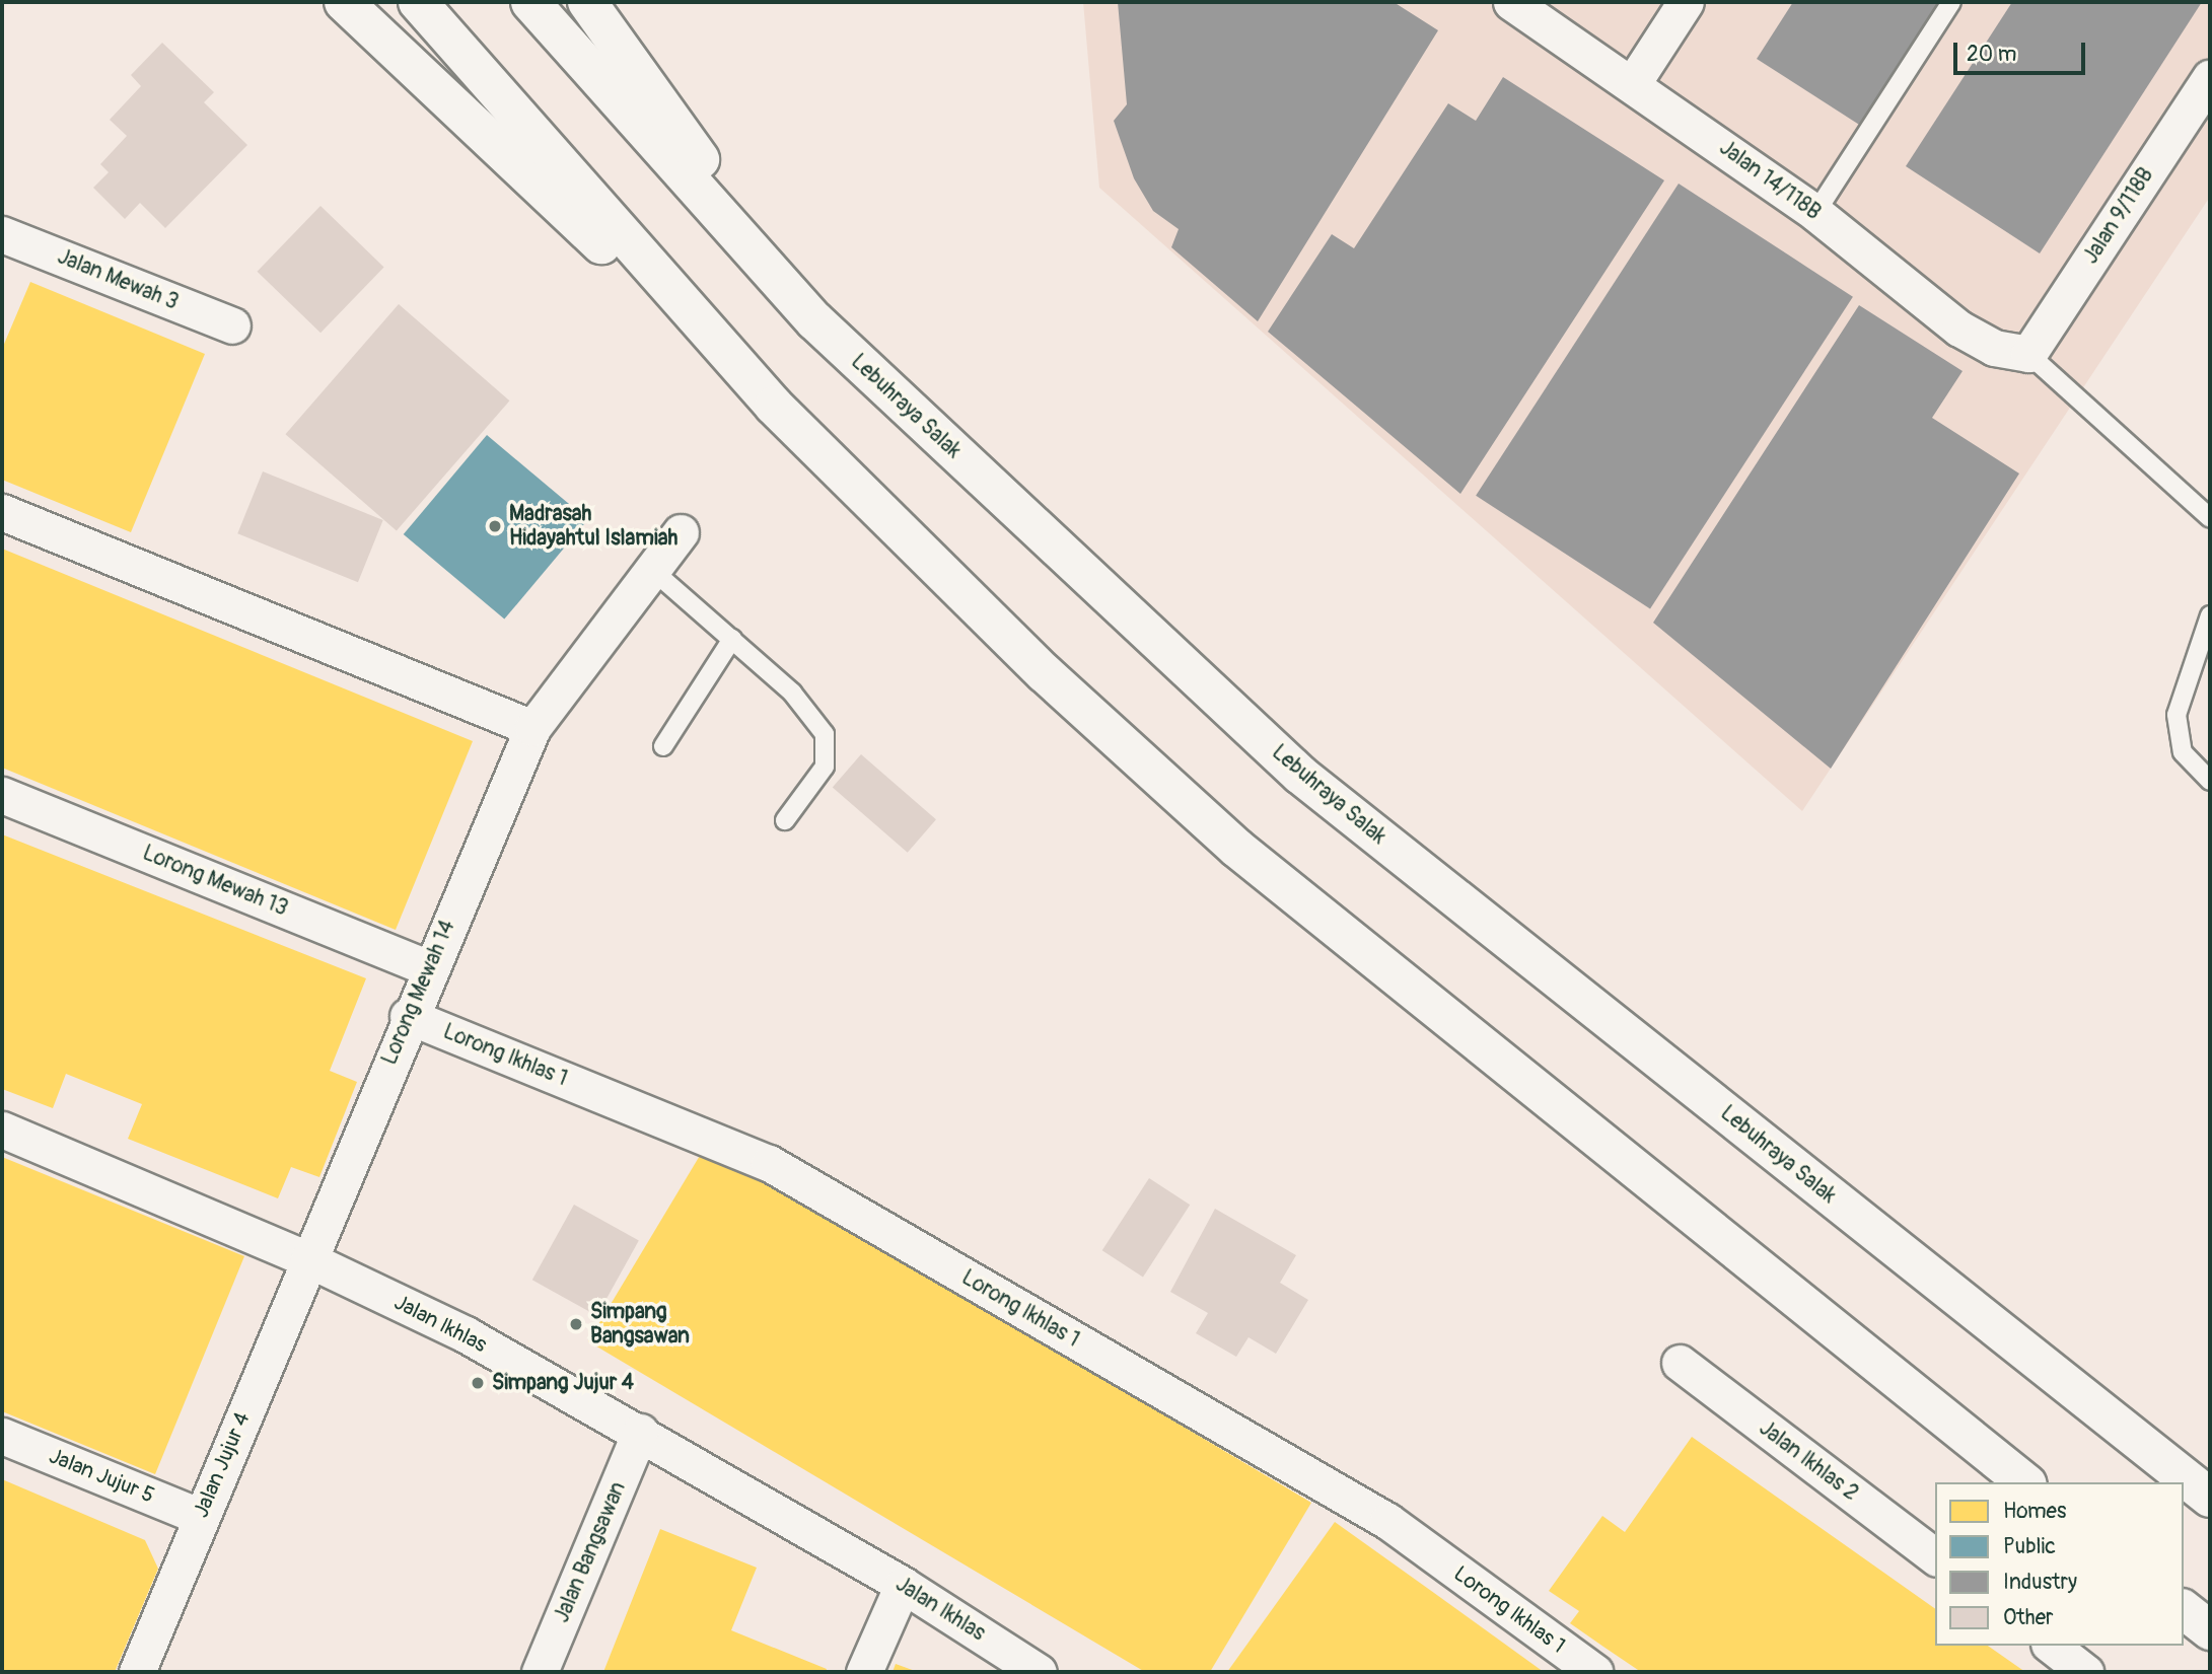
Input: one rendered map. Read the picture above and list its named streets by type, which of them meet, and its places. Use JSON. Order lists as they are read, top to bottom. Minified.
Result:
{"streets":{"highway":["Lebuhraya Salak"],"street":["Jalan 14/118B","Jalan 9/118B","Jalan Mewah 3","Lorong Mewah 13","Lorong Mewah 14","Lorong Ikhlas 1","Jalan Ikhlas","Jalan Ikhlas 2","Jalan Jujur 4","Jalan Jujur 5","Jalan Bangsawan"]},"crossings":[["Jalan 14/118B","Jalan 9/118B"],["Lorong Mewah 13","Lorong Mewah 14"],["Lorong Mewah 14","Lorong Ikhlas 1"],["Lorong Mewah 14","Jalan Ikhlas"],["Lorong Mewah 14","Jalan Jujur 4"],["Jalan Ikhlas","Jalan Jujur 4"],["Jalan Ikhlas","Jalan Bangsawan"],["Jalan Jujur 4","Jalan Jujur 5"]],"places":["Madrasah Hidayahtul Islamiah","Simpang Bangsawan","Simpang Jujur 4"],"legend":["Homes","Public","Industry","Other"],"scale_bar":"20 m"}
